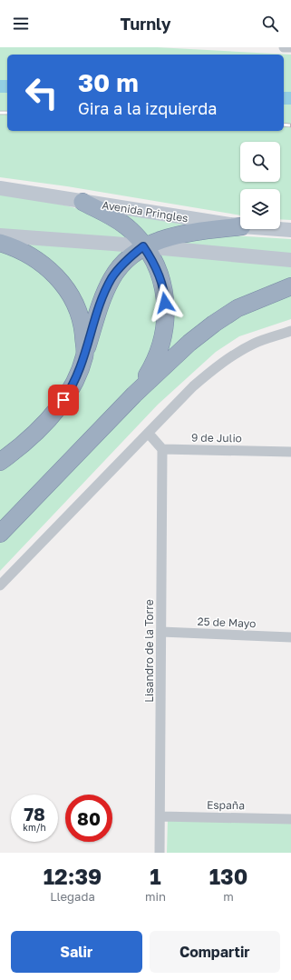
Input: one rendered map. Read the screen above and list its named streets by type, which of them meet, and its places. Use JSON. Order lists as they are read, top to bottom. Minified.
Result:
{"streets":{"main road":["Avenida Pringles"],"street":["9 de Julio","25 de Mayo","Lisandro de la Torre","España"]},"crossings":[["9 de Julio","Lisandro de la Torre"],["25 de Mayo","Lisandro de la Torre"],["Lisandro de la Torre","España"]],"page":{"header":"Turnly","turn":["30 m","Gira a la izquierda"],"speed":"78 km/h","limit":"80","eta":["12:39","Llegada","1","min","130","m"],"buttons":["Salir","Compartir"]}}
